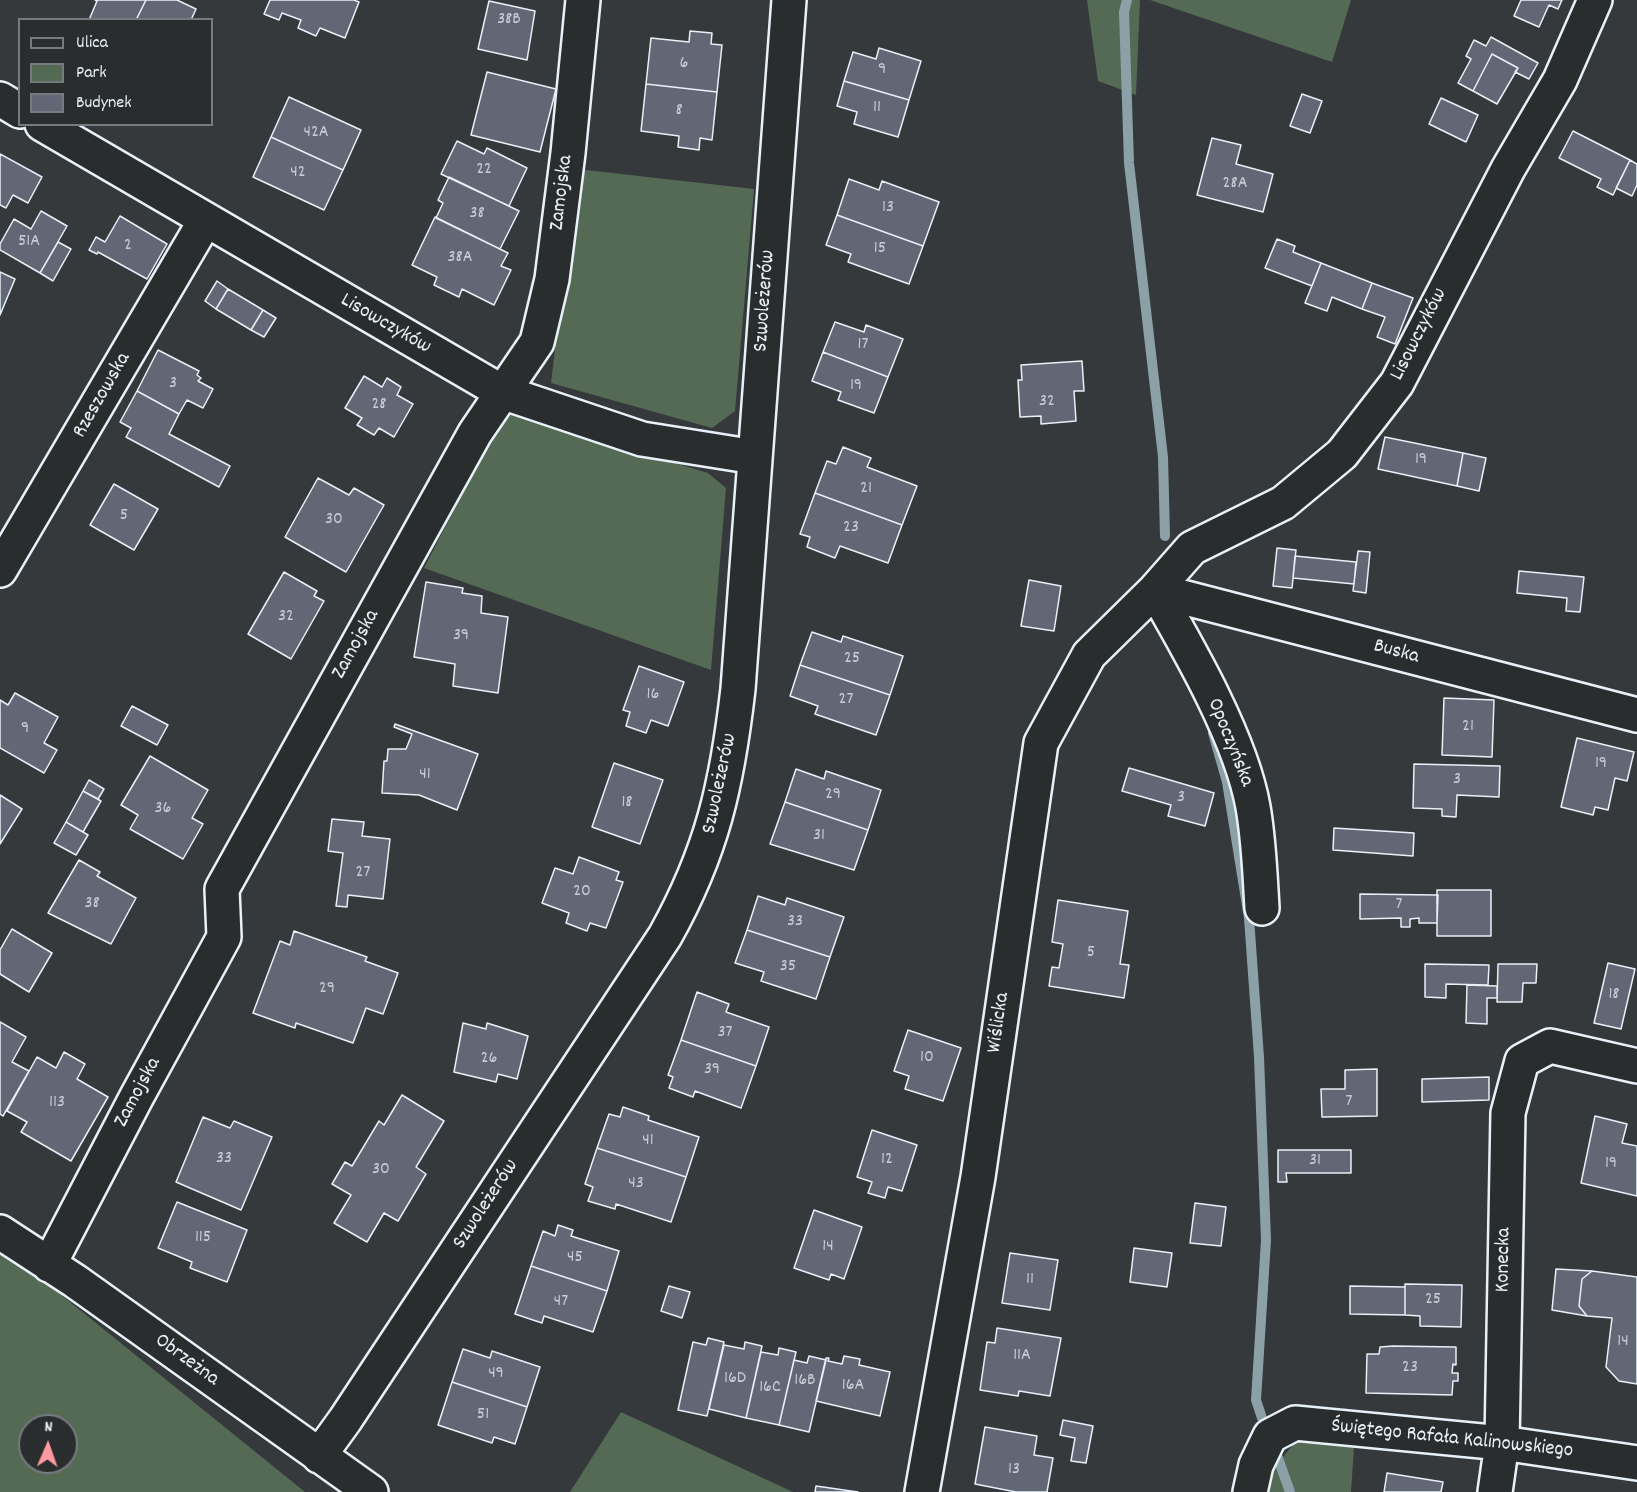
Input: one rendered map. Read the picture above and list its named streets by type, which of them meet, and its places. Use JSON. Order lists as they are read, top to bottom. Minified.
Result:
{"streets":{"street":["Zamojska","Szwoleżerów","Lisowczyków","Rzeszowska","Buska","Opoczyńska","Wiślicka","Konecka","Obrzeżna","Świętego Rafała Kalinowskiego"]},"crossings":[["Zamojska","Lisowczyków"],["Zamojska","Obrzeżna"],["Szwoleżerów","Lisowczyków"],["Szwoleżerów","Obrzeżna"],["Lisowczyków","Rzeszowska"],["Lisowczyków","Buska"],["Lisowczyków","Opoczyńska"],["Lisowczyków","Wiślicka"],["Buska","Opoczyńska"],["Buska","Wiślicka"],["Opoczyńska","Wiślicka"],["Konecka","Świętego Rafała Kalinowskiego"]],"house_numbers":["38B","6","9","11","8","42A","22","42","28A","13","38","51A","2","15","38A","17","3","19","32","28","19","21","5","30","23","32","39","25","16","27","21","9","19","41","3","29","3","18","36","31","27","20","38","7","33","5","35","29","18","37","10","26","39","7","113","41","33","12","31","19","30","43","115","14","45","11","25","47","14","11A","23","49","16D","16B","16A","16C","51","13"],"legend":["Ulica","Park","Budynek"],"north":"top"}
